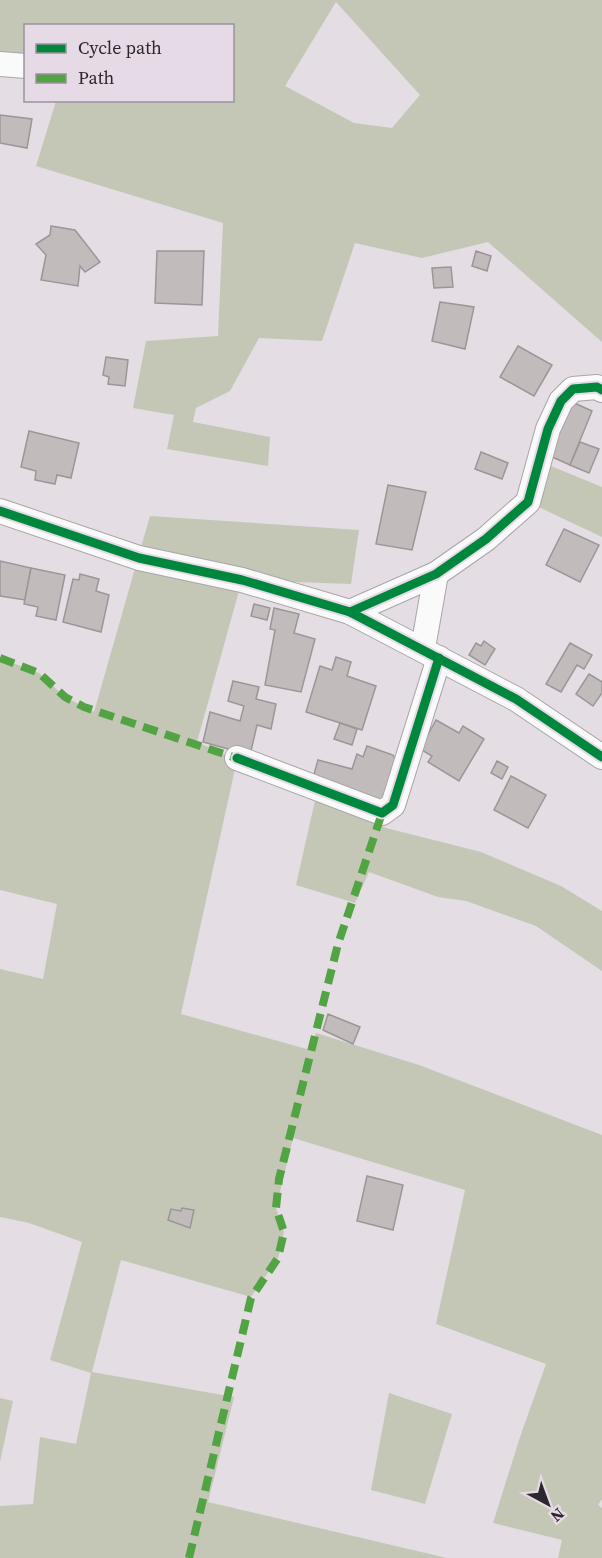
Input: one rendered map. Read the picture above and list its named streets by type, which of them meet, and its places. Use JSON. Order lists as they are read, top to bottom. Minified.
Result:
{"legend":["Cycle path","Path"],"north":"bottom right"}
